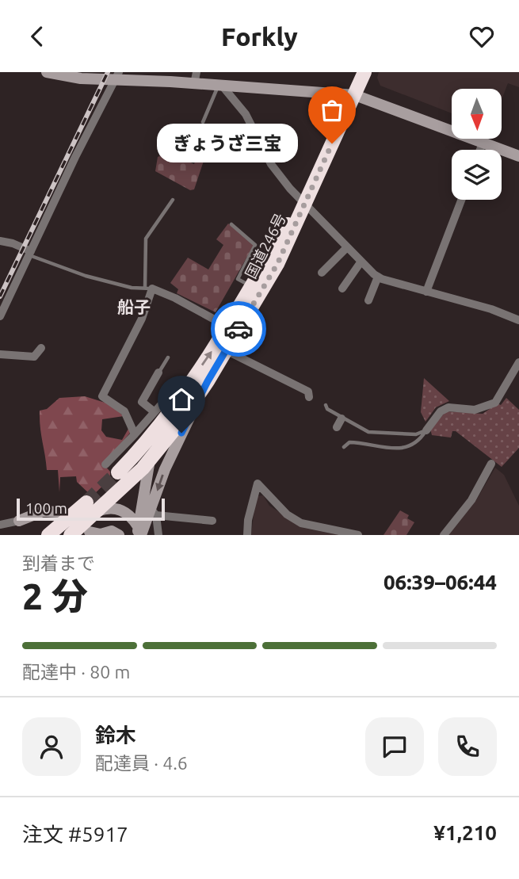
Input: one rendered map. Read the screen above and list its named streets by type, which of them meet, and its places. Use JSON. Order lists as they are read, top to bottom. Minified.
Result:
{"streets":{"highway":["国道246号"]},"districts":["船子"],"places":["ぎょうざ三宝"],"scale_bar":"100 m","north":"bottom","page":{"header":"Forkly","bubble":"ぎょうざ三宝","scale":"100 m","heading":["2 分","到着まで","06:39–06:44"],"panel":["鈴木","配達員 · 4.6","注文 #5917","¥1,210"],"bar":"配達中 · 80 m"}}
